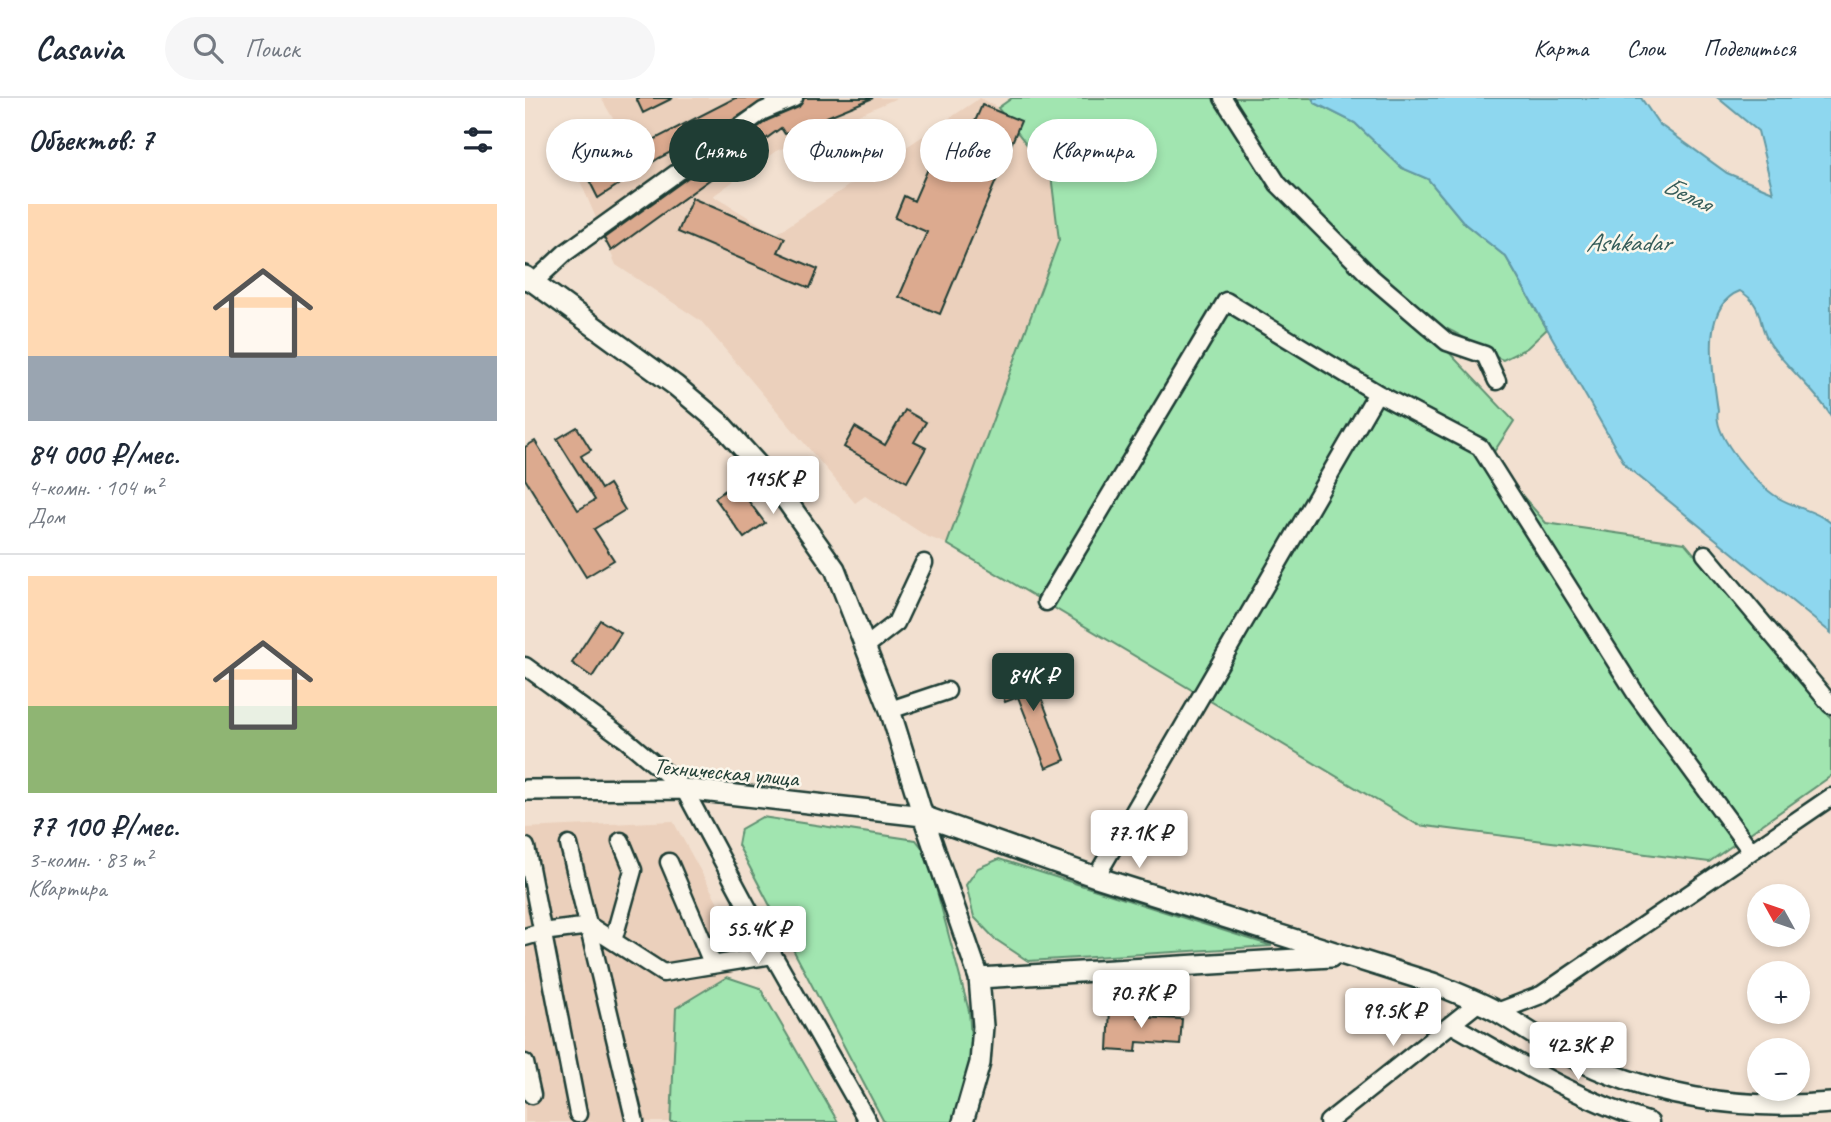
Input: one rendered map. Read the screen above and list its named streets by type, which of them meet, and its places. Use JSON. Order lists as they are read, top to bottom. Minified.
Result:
{"streets":{"main road":["Техническая улица"]},"water":["Белая","Ashkadar"],"north":"top left","page":{"header":"Casavia","search":"Поиск","nav":["Карта","Слои","Поделиться"],"heading":"Объектов: 7","chip":["Купить","Снять","Фильтры","Новое","Квартира"],"list":[{"name":"84 000 ₽/мес.","note":"4-комн. · 104 m² · Дом"},{"name":"77 100 ₽/мес.","note":"3-комн. · 83 m² · Квартира"}],"price":["145K ₽","84K ₽","77.1K ₽","55.4K ₽","70.7K ₽","99.5K ₽","42.3K ₽"],"map_buttons":["+","−"]}}
